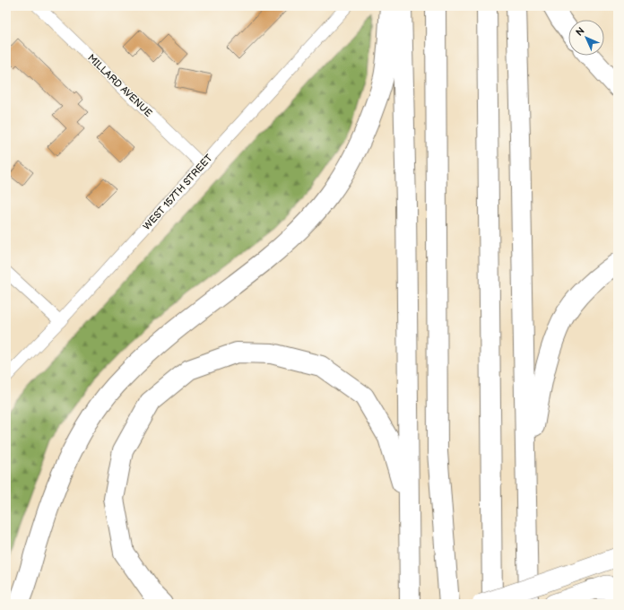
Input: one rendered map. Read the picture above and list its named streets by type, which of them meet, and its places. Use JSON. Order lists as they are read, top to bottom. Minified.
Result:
{"streets":{"street":["MILLARD AVENUE","WEST 157TH STREET"]},"crossings":[["MILLARD AVENUE","WEST 157TH STREET"]],"north":"top left"}
